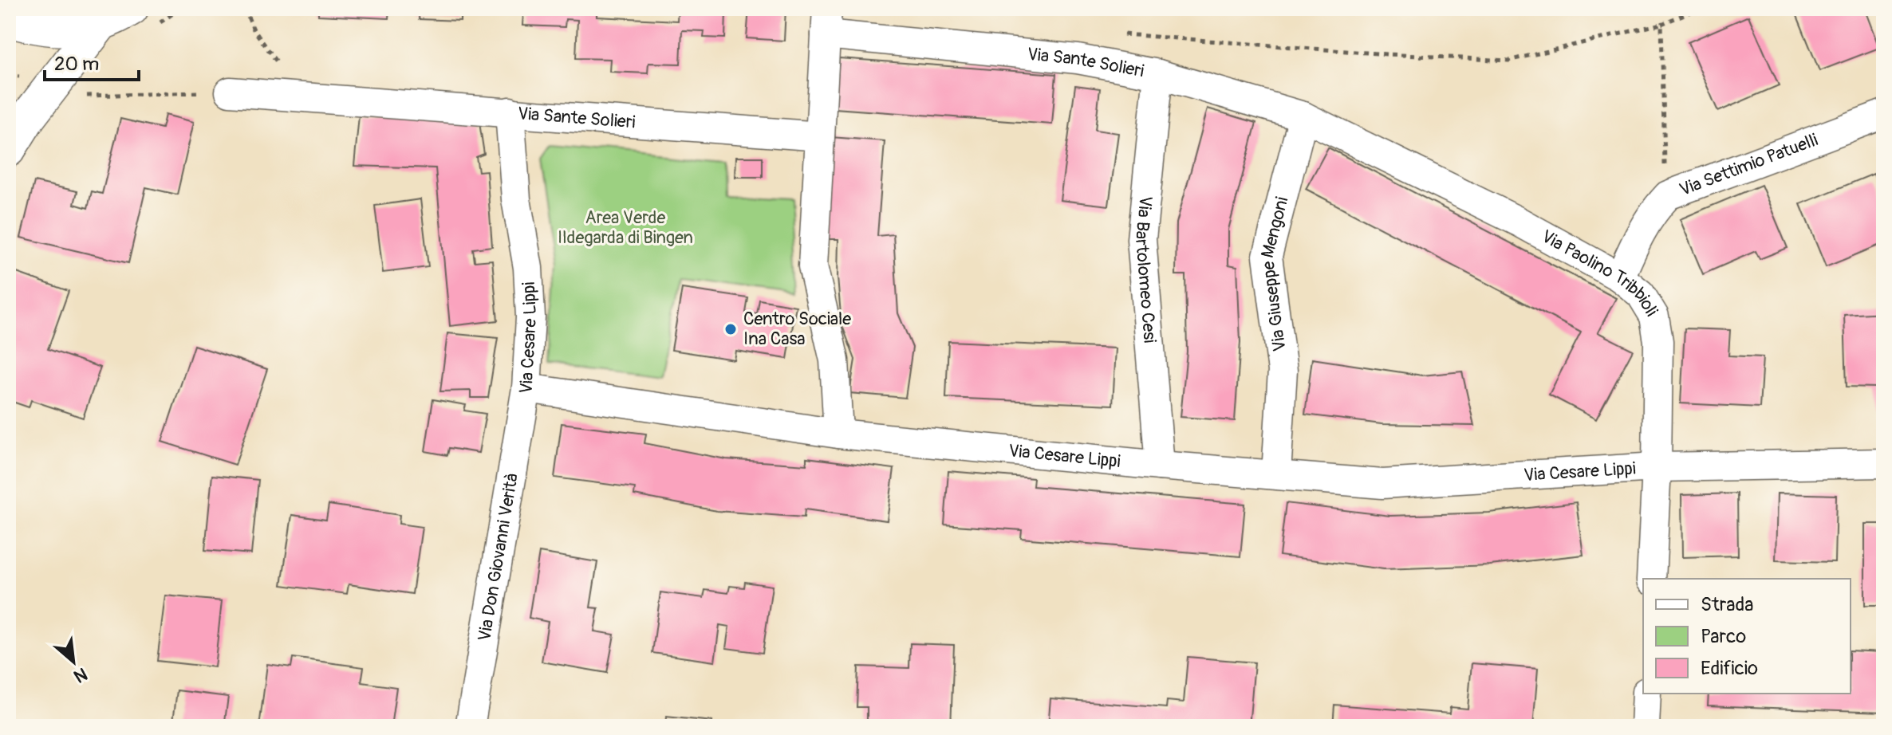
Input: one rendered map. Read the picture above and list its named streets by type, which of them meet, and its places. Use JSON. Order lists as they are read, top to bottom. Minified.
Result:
{"streets":{"street":["Via Sante Solieri","Via Settimio Patuelli","Via Bartolomeo Cesi","Via Giuseppe Mengoni","Via Paolino Tribbioli","Via Cesare Lippi","Via Don Giovanni Verità"]},"crossings":[["Via Sante Solieri","Via Bartolomeo Cesi"],["Via Sante Solieri","Via Giuseppe Mengoni"],["Via Sante Solieri","Via Paolino Tribbioli"],["Via Sante Solieri","Via Cesare Lippi"],["Via Settimio Patuelli","Via Paolino Tribbioli"],["Via Bartolomeo Cesi","Via Cesare Lippi"],["Via Giuseppe Mengoni","Via Paolino Tribbioli"],["Via Giuseppe Mengoni","Via Cesare Lippi"],["Via Paolino Tribbioli","Via Cesare Lippi"],["Via Cesare Lippi","Via Don Giovanni Verità"]],"parks":["Area Verde Ildegarda di Bingen"],"places":["Centro Sociale Ina Casa"],"legend":["Strada","Parco","Edificio"],"scale_bar":"20 m","north":"bottom right"}
